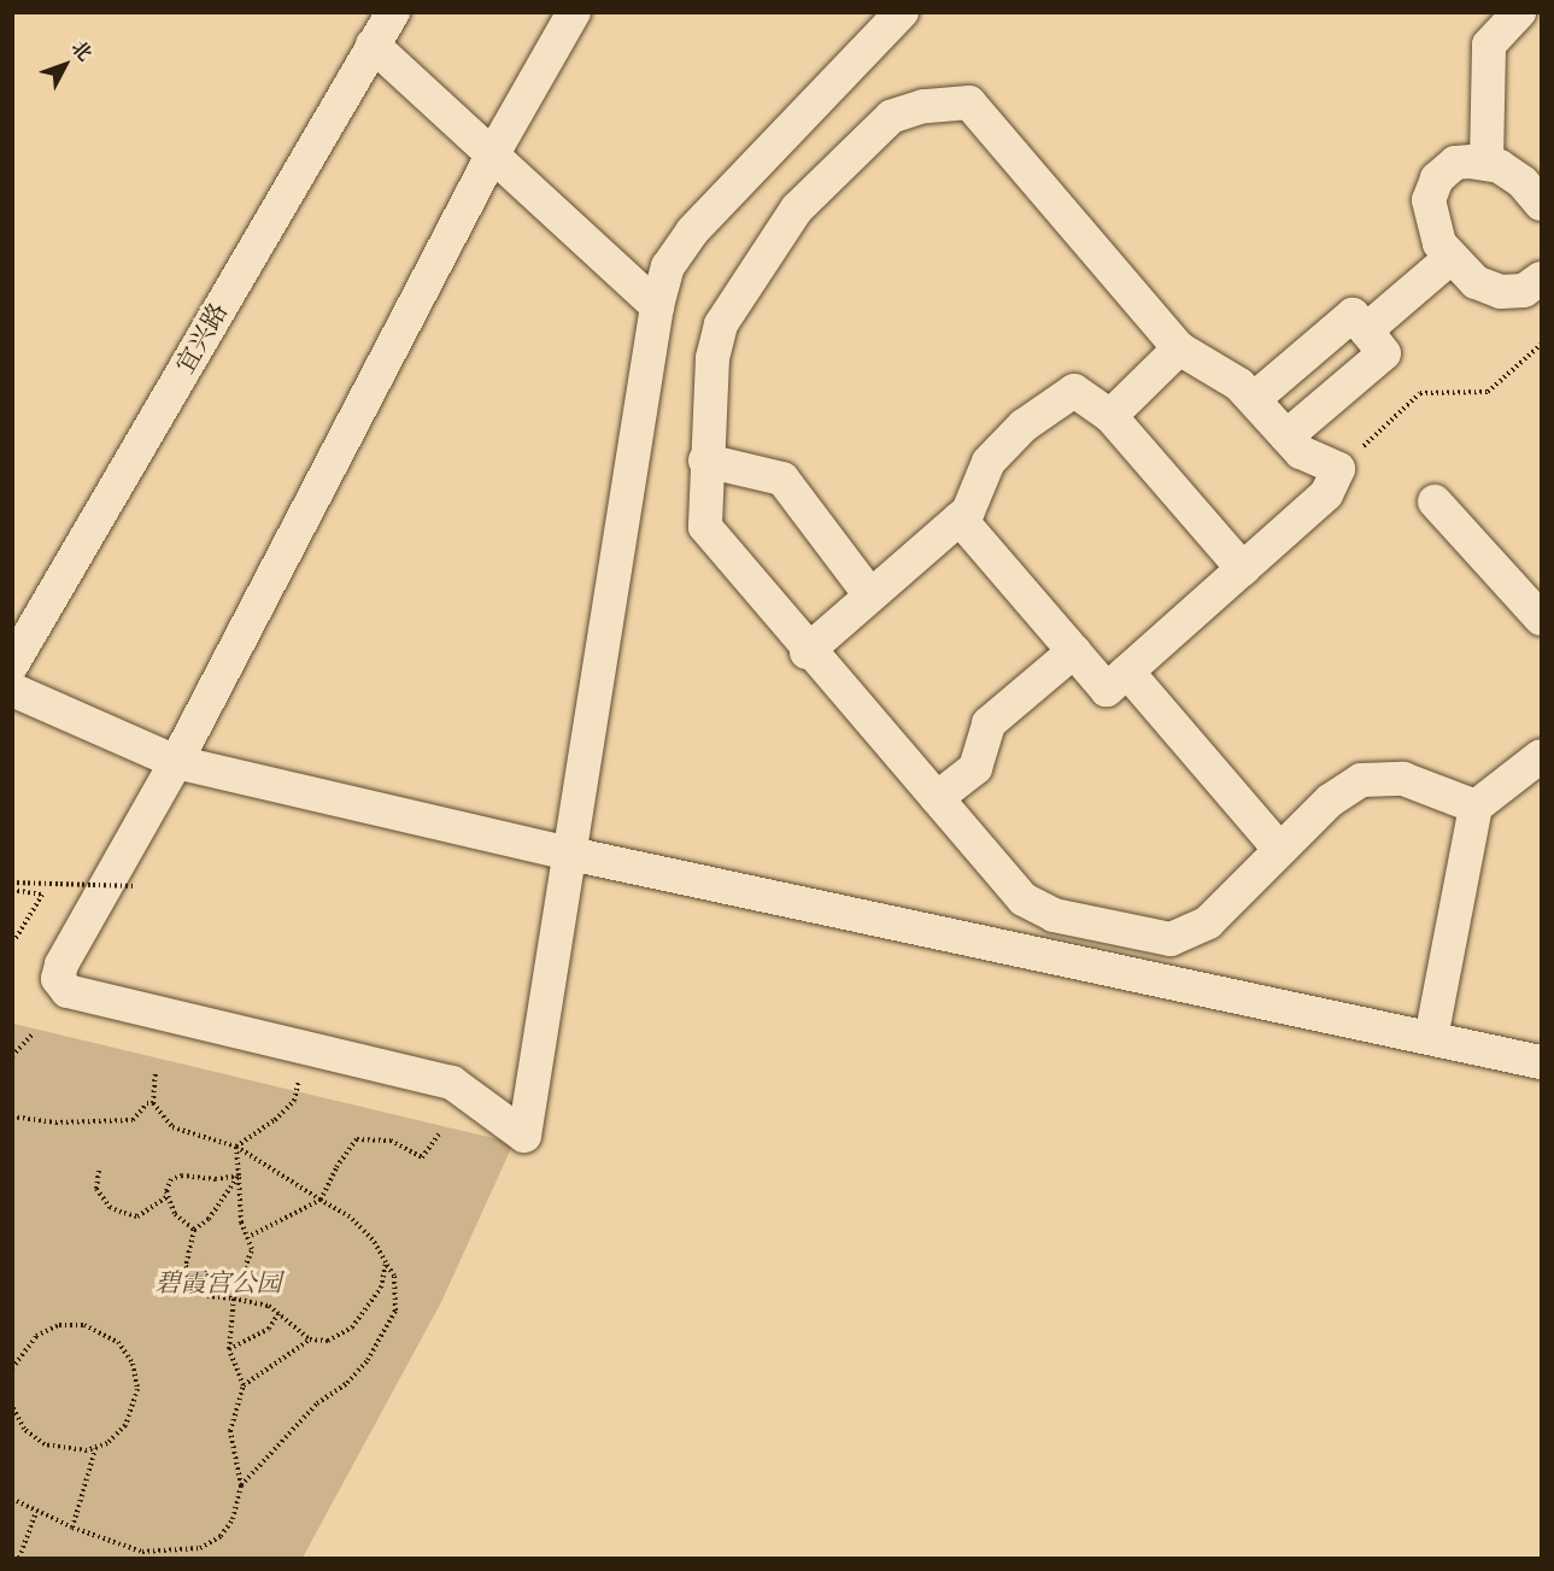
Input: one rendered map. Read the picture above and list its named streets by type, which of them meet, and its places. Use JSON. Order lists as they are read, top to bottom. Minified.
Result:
{"streets":{"street":["宜兴路"]},"parks":["碧霞宫公园"],"north":"top right"}
